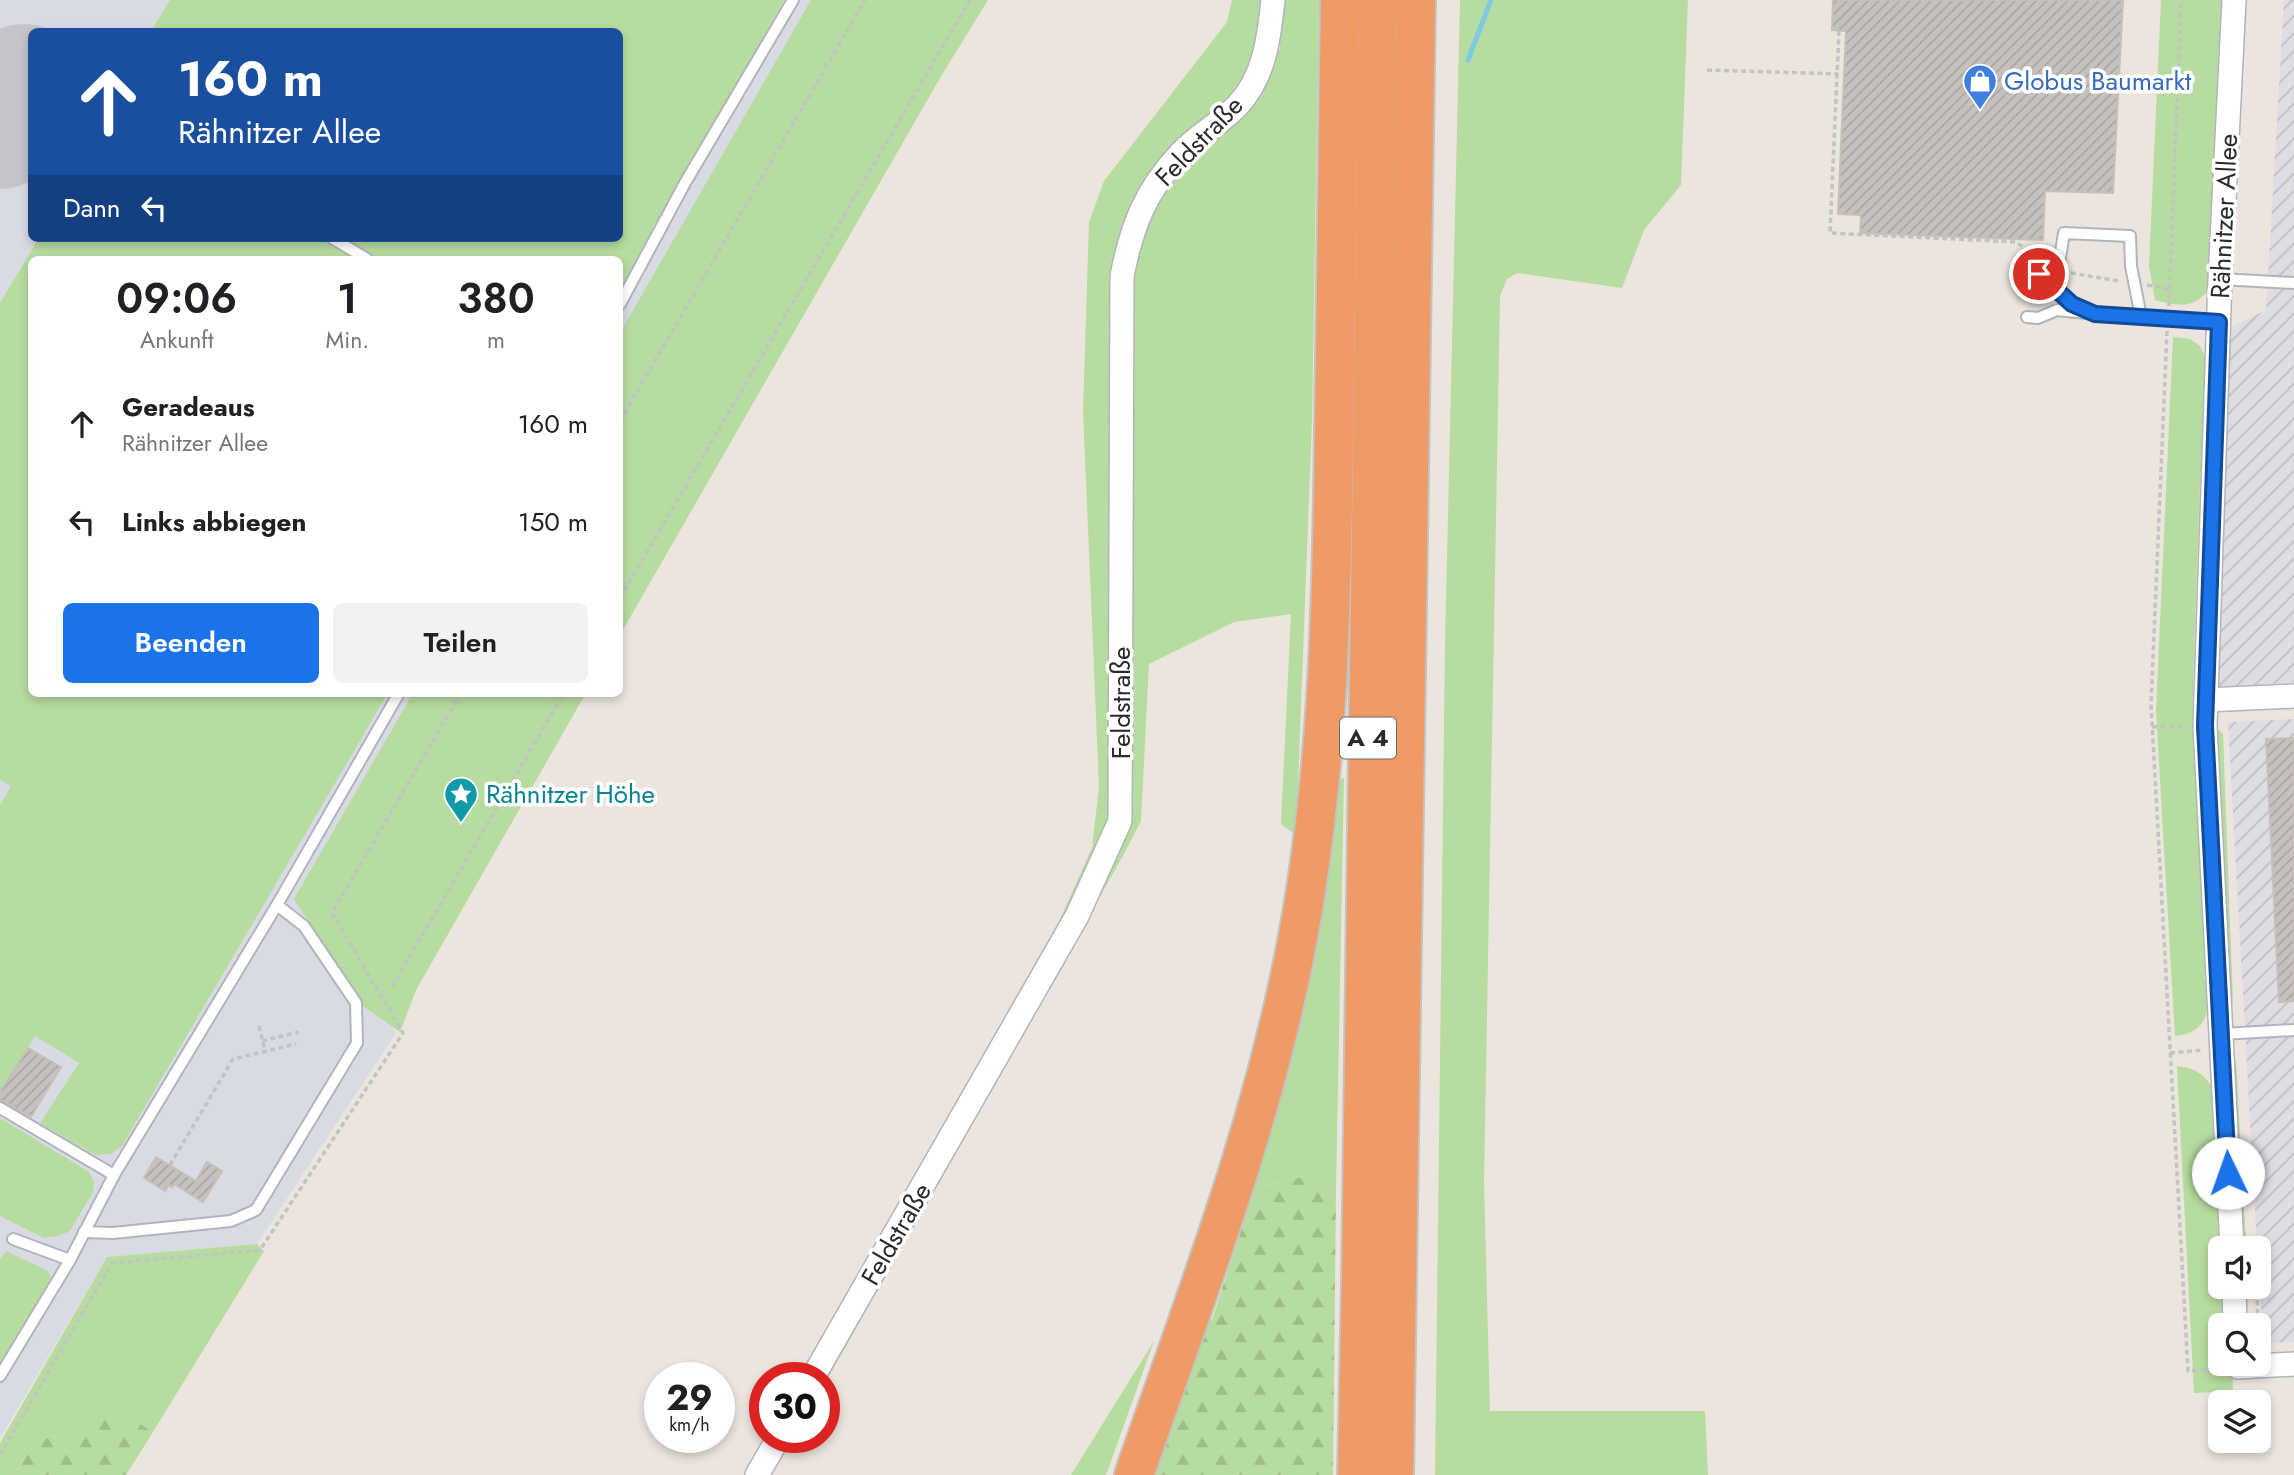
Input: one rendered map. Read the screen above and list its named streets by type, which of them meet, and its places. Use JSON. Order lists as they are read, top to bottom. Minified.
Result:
{"streets":{"highway":["A 4"],"street":["Feldstraße","Rähnitzer Allee"]},"places":{"shop":["Globus Baumarkt"],"place":["Rähnitzer Höhe"]},"page":{"turn":["160 m","Rähnitzer Allee"],"then":"Dann","eta":["09:06","Ankunft","1","Min.","380","m"],"list":[{"name":"Geradeaus","note":"Rähnitzer Allee","value":"160 m"},{"name":"Links abbiegen","value":"150 m"}],"buttons":["Beenden","Teilen"],"speed":"29 km/h","limit":"30"}}
